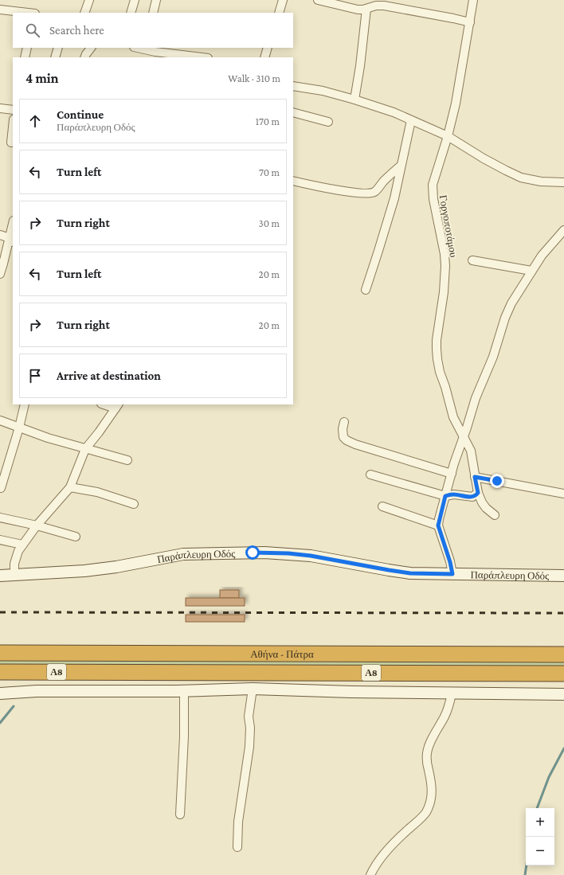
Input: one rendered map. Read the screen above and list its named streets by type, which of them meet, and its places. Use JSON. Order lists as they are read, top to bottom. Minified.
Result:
{"streets":{"highway":["Αθήνα - Πάτρα","Α8"],"main road":["Παράπλευρη Οδός"],"street":["Γοργοποτάμου"]},"page":{"search":"Search here","heading":["4 min","Walk · 310 m"],"list":[["Continue","Παράπλευρη Οδός","170 m"],["Turn left","70 m"],["Turn right","30 m"],["Turn left","20 m"],["Turn right","20 m"],"Arrive at destination"],"map_buttons":["+","−"]}}
